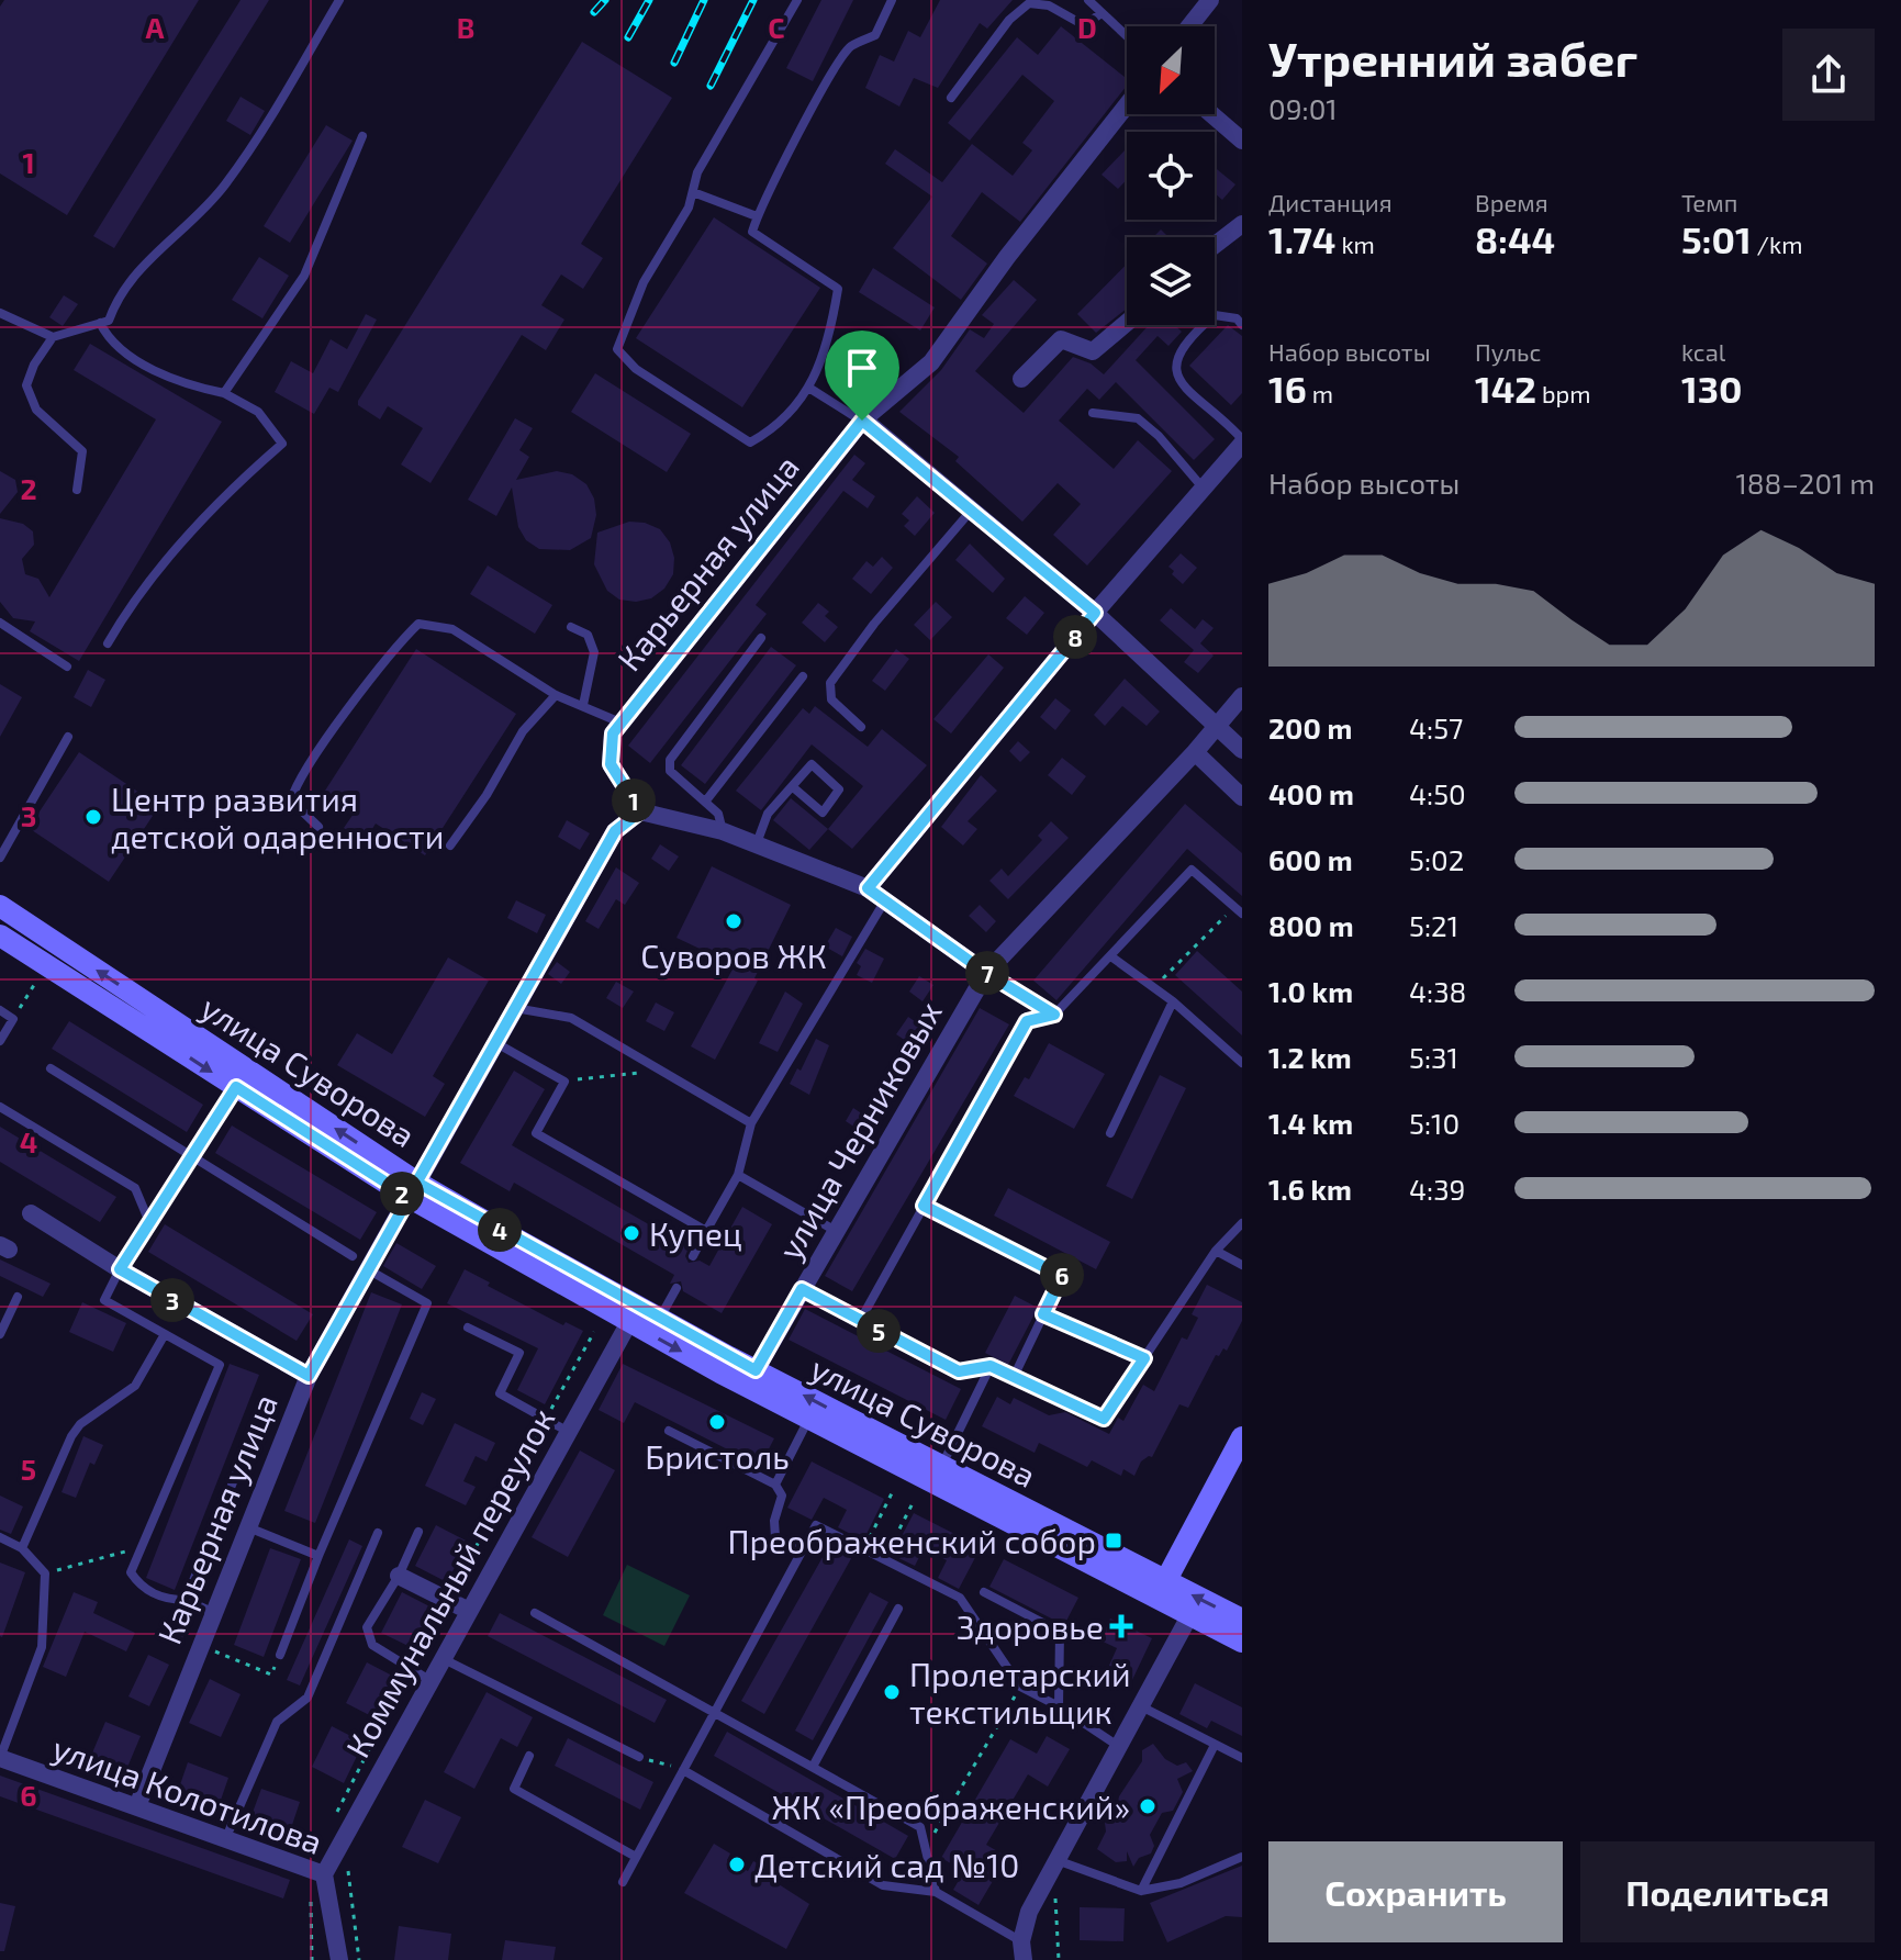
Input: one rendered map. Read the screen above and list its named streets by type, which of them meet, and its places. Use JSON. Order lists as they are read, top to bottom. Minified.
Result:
{"streets":{"main road":["улица Суворова"],"street":["Карьерная улица","улица Черниковых","Коммунальный переулок","улица Колотилова"]},"crossings":[["Карьерная улица","улица Суворова"],["Карьерная улица","улица Колотилова"],["улица Суворова","улица Черниковых"],["улица Суворова","Коммунальный переулок"],["Коммунальный переулок","улица Колотилова"]],"places":{"other":["Центр развития детской одаренности","Суворов ЖК","Купец","Бристоль","Пролетарский текстильщик","ЖК «Преображенский»","Детский сад №10"],"transit":["Преображенский собор"],"health":["Здоровье"]},"north":"bottom left","page":{"heading":["Утренний забег","09:01"],"stats":[["Дистанция","1.74 km"],["Время","8:44"],["Темп","5:01 /km"],["Набор высоты","16 m"],["Пульс","142 bpm"],["kcal","130"]],"chart":["Набор высоты","188–201 m"],"pins":["8","1","7","2","4","6","3","5"],"list":[{"name":"200 m","note":"4:57"},{"name":"400 m","note":"4:50"},{"name":"600 m","note":"5:02"},{"name":"800 m","note":"5:21"},{"name":"1.0 km","note":"4:38"},{"name":"1.2 km","note":"5:31"},{"name":"1.4 km","note":"5:10"},{"name":"1.6 km","note":"4:39"}],"buttons":["Сохранить","Поделиться"]},"grid":{"columns":["A","B","C","D"],"rows":["1","2","3","4","5","6"]}}
